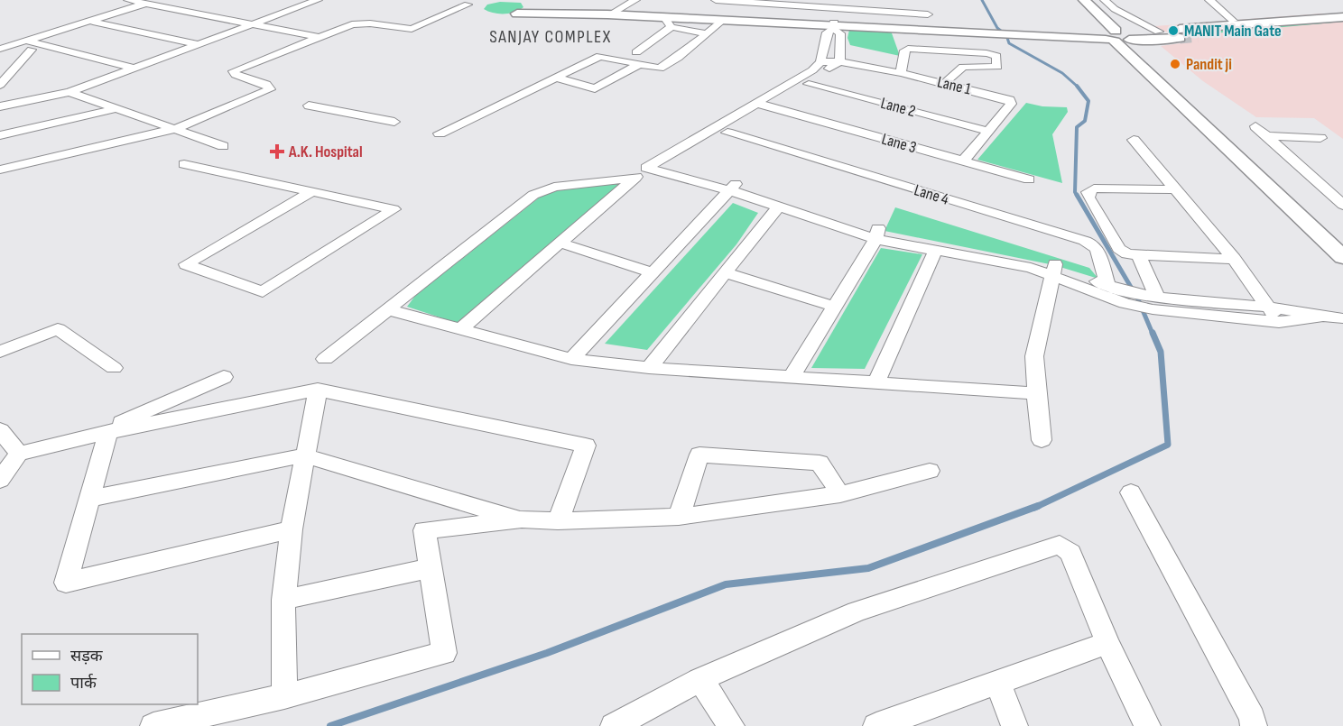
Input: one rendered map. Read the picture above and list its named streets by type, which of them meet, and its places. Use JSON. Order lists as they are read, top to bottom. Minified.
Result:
{"streets":{"street":["Lane 1","Lane 2","Lane 3","Lane 4"]},"crossings":[["Lane 1","Lane 2"],["Lane 1","Lane 3"]],"districts":["SANJAY COMPLEX"],"places":{"other":["MANIT Main Gate","Pandit ji"],"health":["A.K. Hospital"]},"legend":["सड़क","पार्क"]}
